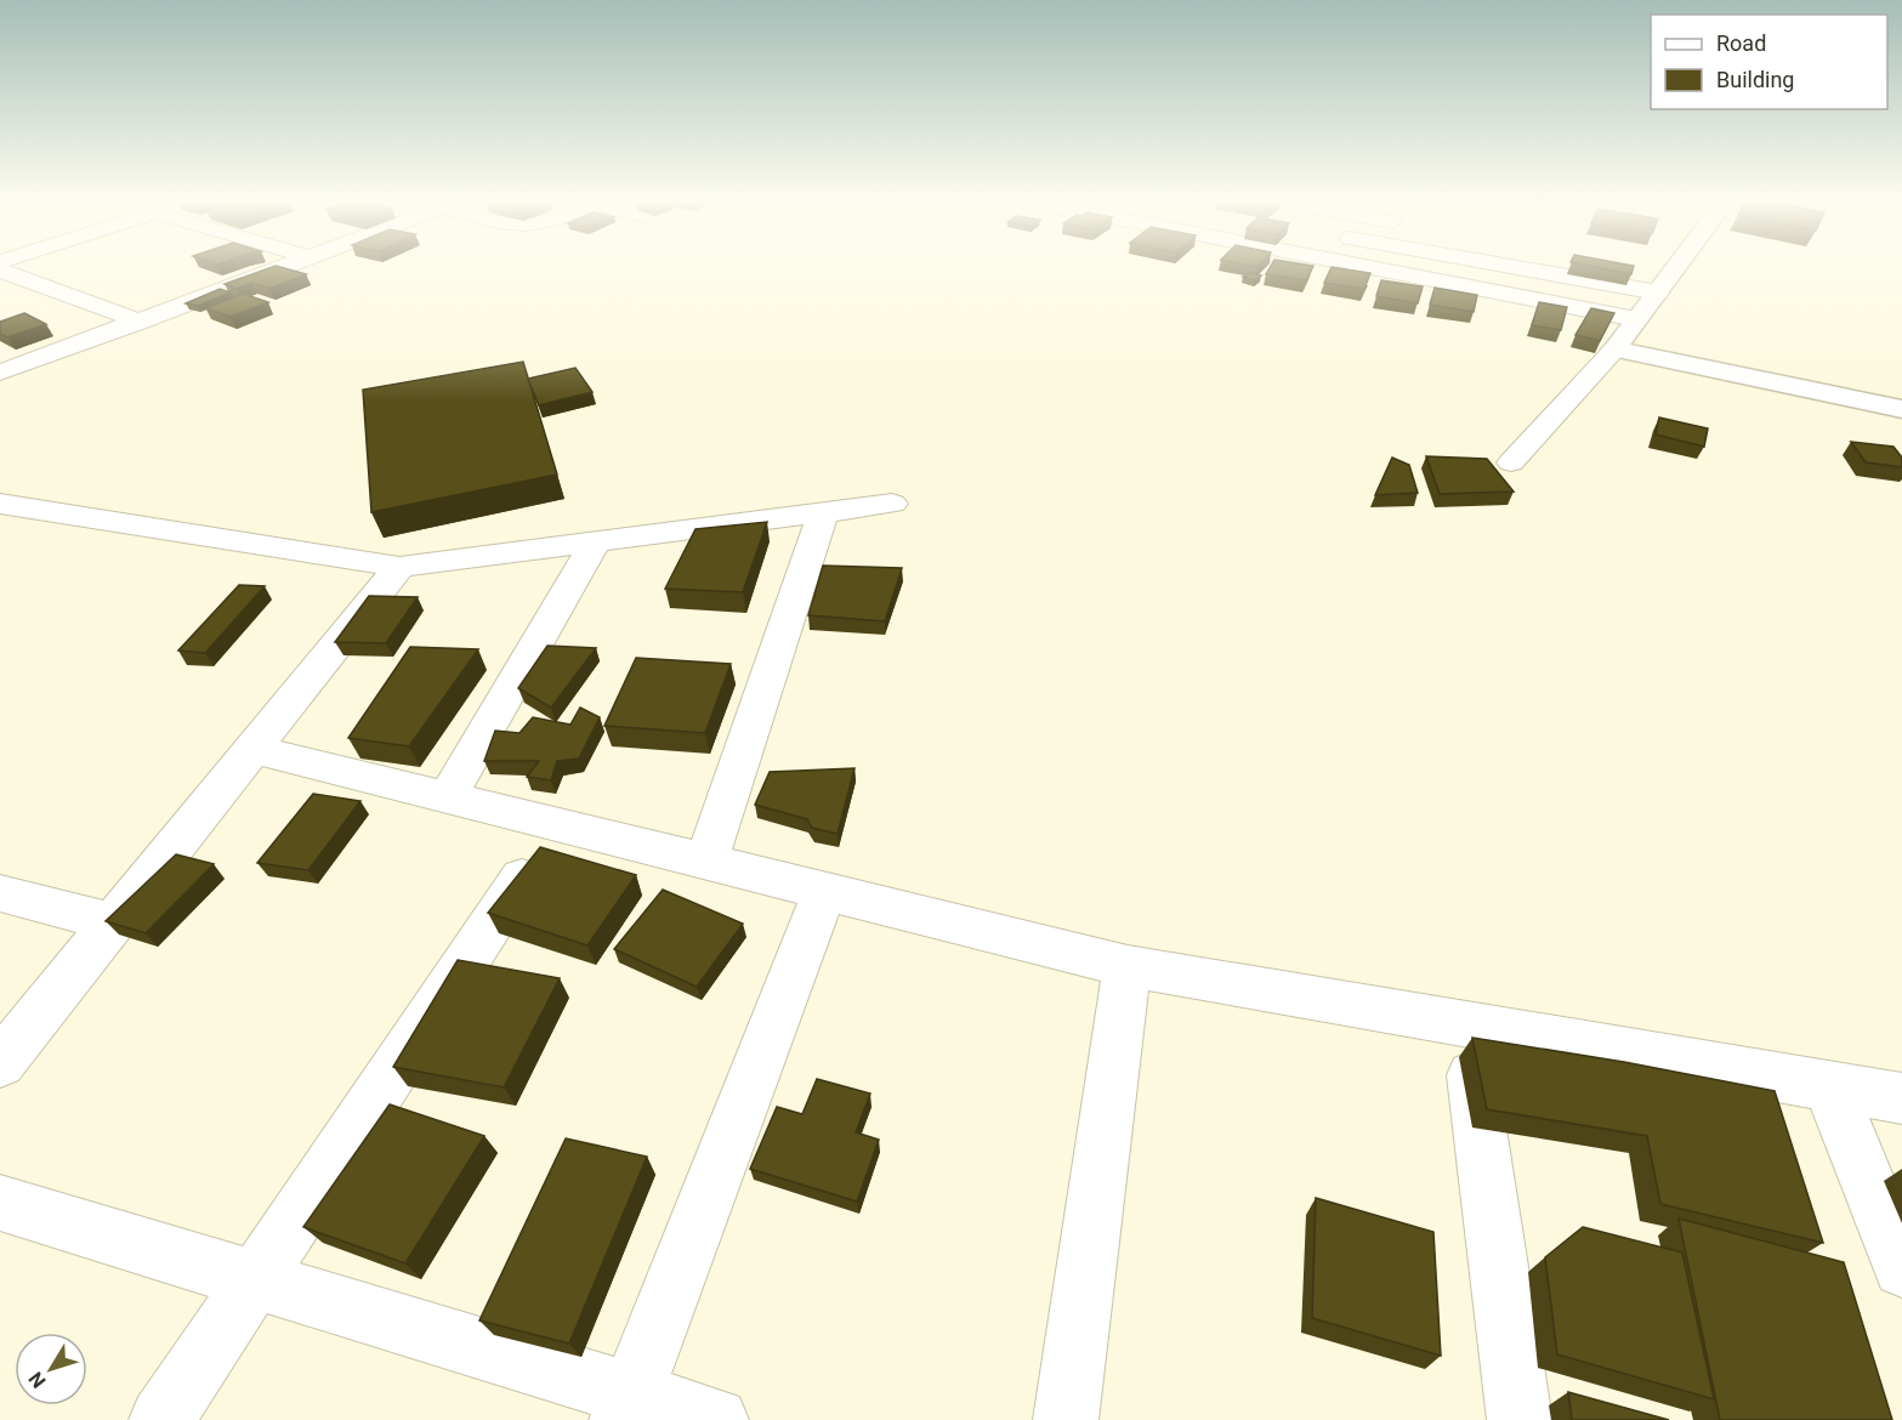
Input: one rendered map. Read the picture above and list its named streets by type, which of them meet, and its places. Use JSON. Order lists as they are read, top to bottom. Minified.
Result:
{"legend":["Road","Building"],"north":"bottom left"}
